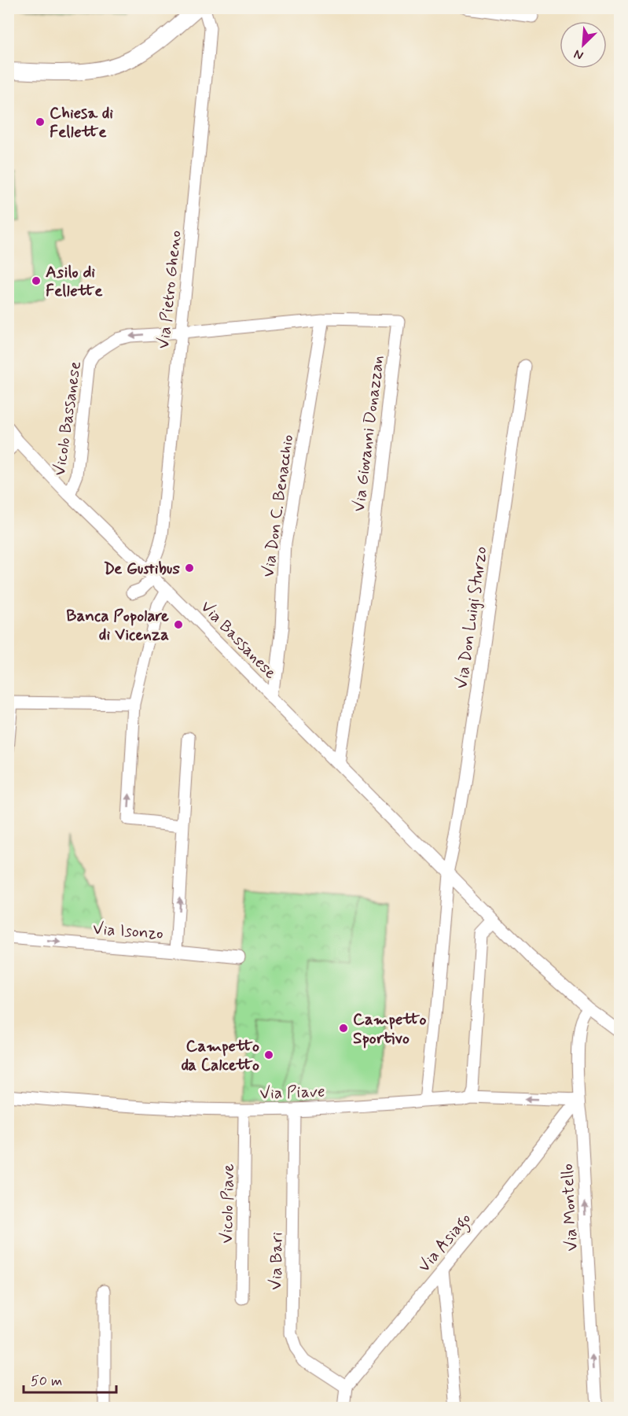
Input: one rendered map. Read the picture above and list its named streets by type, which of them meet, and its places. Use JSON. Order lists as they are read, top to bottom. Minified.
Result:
{"streets":{"street":["Via Pietro Gheno","Vicolo Bassanese","Via Giovanni Donazzan","Via Don C. Benacchio","Via Don Luigi Sturzo","Via Bassanese","Via Isonzo","Via Piave","Vicolo Piave","Via Montello","Via Asiago","Via Bari"]},"crossings":[["Via Pietro Gheno","Vicolo Bassanese"],["Via Pietro Gheno","Via Giovanni Donazzan"],["Via Pietro Gheno","Via Bassanese"],["Vicolo Bassanese","Via Giovanni Donazzan"],["Vicolo Bassanese","Via Bassanese"],["Via Giovanni Donazzan","Via Don C. Benacchio"],["Via Giovanni Donazzan","Via Bassanese"],["Via Don C. Benacchio","Via Bassanese"],["Via Don Luigi Sturzo","Via Bassanese"],["Via Bassanese","Via Montello"],["Via Piave","Vicolo Piave"],["Via Piave","Via Montello"],["Via Piave","Via Asiago"],["Via Piave","Via Bari"],["Via Montello","Via Asiago"],["Via Asiago","Via Bari"]],"one_way":["Vicolo Bassanese","Via Montello"],"places":["Chiesa di Fellette","Asilo di Fellette","De Gustibus","Banca Popolare di Vicenza","Campetto Sportivo","Campetto da Calcetto"],"scale_bar":"50 m","north":"bottom left"}
